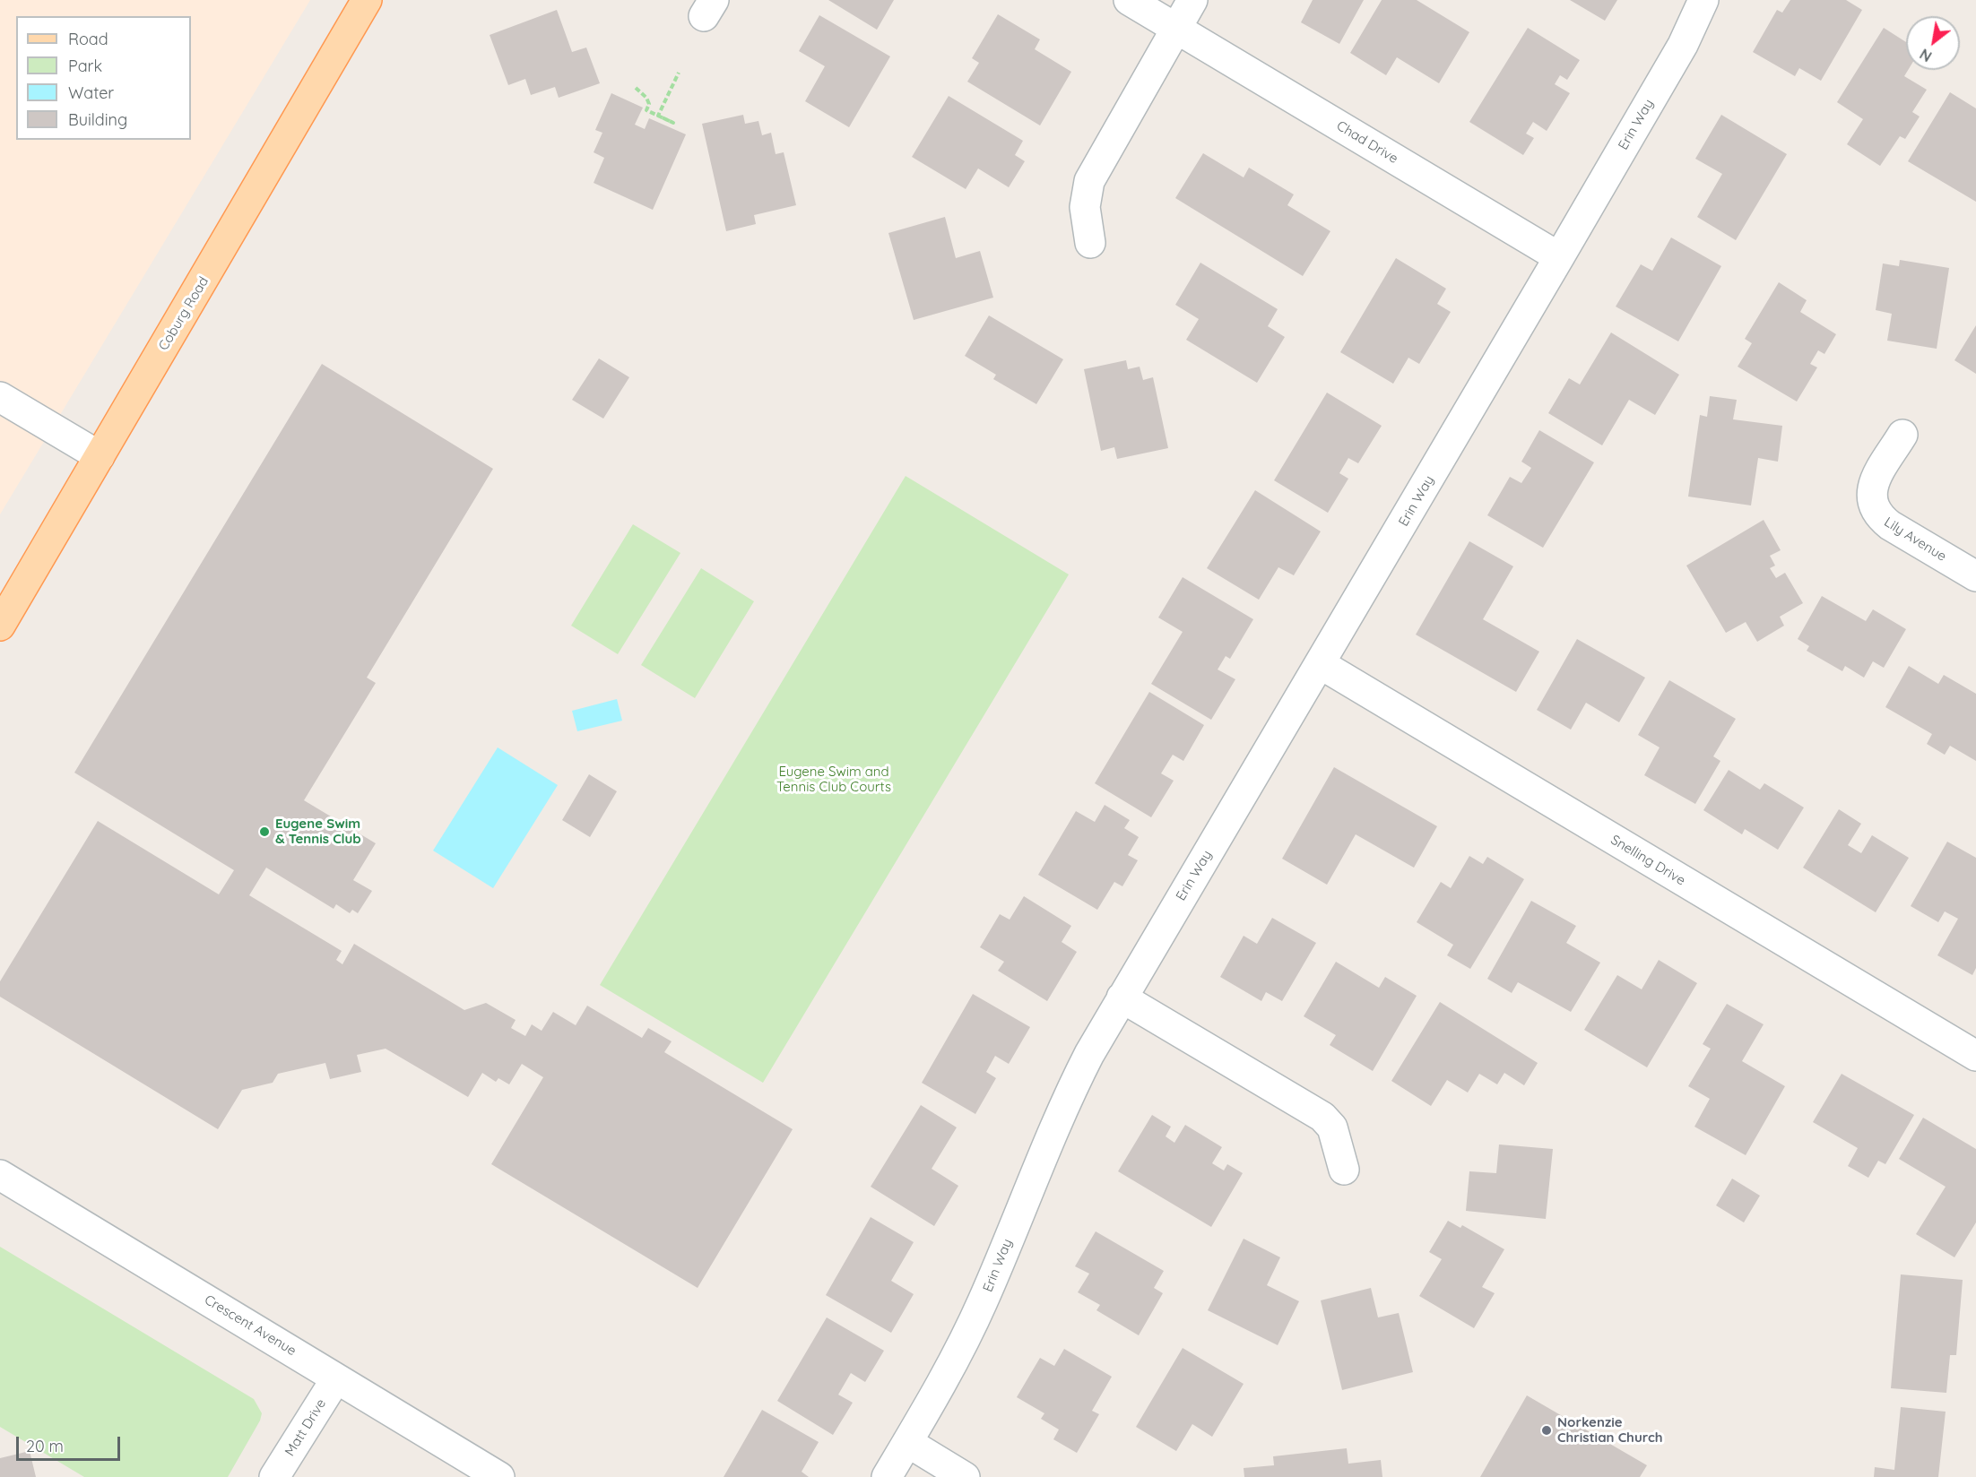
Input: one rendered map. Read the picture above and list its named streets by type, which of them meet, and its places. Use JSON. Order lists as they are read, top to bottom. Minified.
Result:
{"streets":{"main road":["Coburg Road"],"street":["Erin Way","Chad Drive","Lily Avenue","Snelling Drive","Crescent Avenue","Matt Drive"]},"crossings":[["Erin Way","Chad Drive"],["Erin Way","Snelling Drive"],["Crescent Avenue","Matt Drive"]],"parks":["Eugene Swim and Tennis Club Courts"],"places":["Eugene Swim & Tennis Club","Norkenzie Christian Church"],"legend":["Road","Park","Water","Building"],"scale_bar":"20 m","north":"bottom left"}
